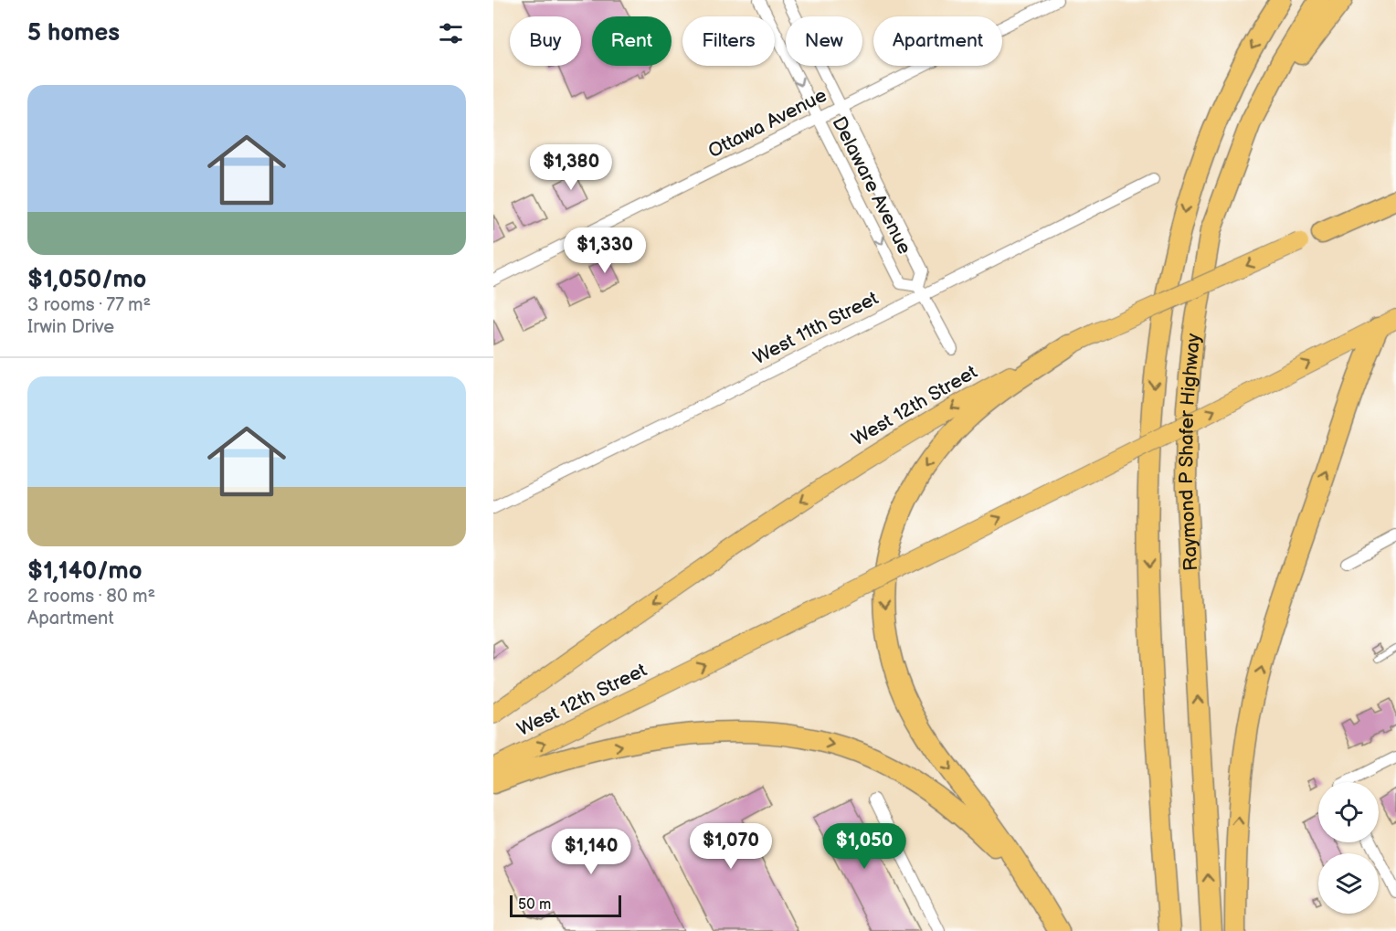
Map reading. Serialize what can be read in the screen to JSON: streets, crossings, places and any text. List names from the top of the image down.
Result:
{
  "streets": {
    "highway": ["Raymond P Shafer Highway"],
    "main road": ["West 12th Street"],
    "street": ["Ottawa Avenue", "Delaware Avenue", "West 11th Street"]
  },
  "crossings": [
    ["Ottawa Avenue", "Delaware Avenue"],
    ["Delaware Avenue", "West 11th Street"]
  ],
  "scale_bar": "50 m",
  "page": {
    "heading": "5 homes",
    "chip": [
      "Buy",
      "Rent",
      "Filters",
      "New",
      "Apartment"
    ],
    "list": [
      {
        "name": "$1,050/mo",
        "note": "3 rooms · 77 m² · Irwin Drive"
      },
      {
        "name": "$1,140/mo",
        "note": "2 rooms · 80 m² · Apartment"
      }
    ],
    "price": [
      "$1,380",
      "$1,330",
      "$1,070",
      "$1,050",
      "$1,140"
    ],
    "scale": "50 m"
  }
}
